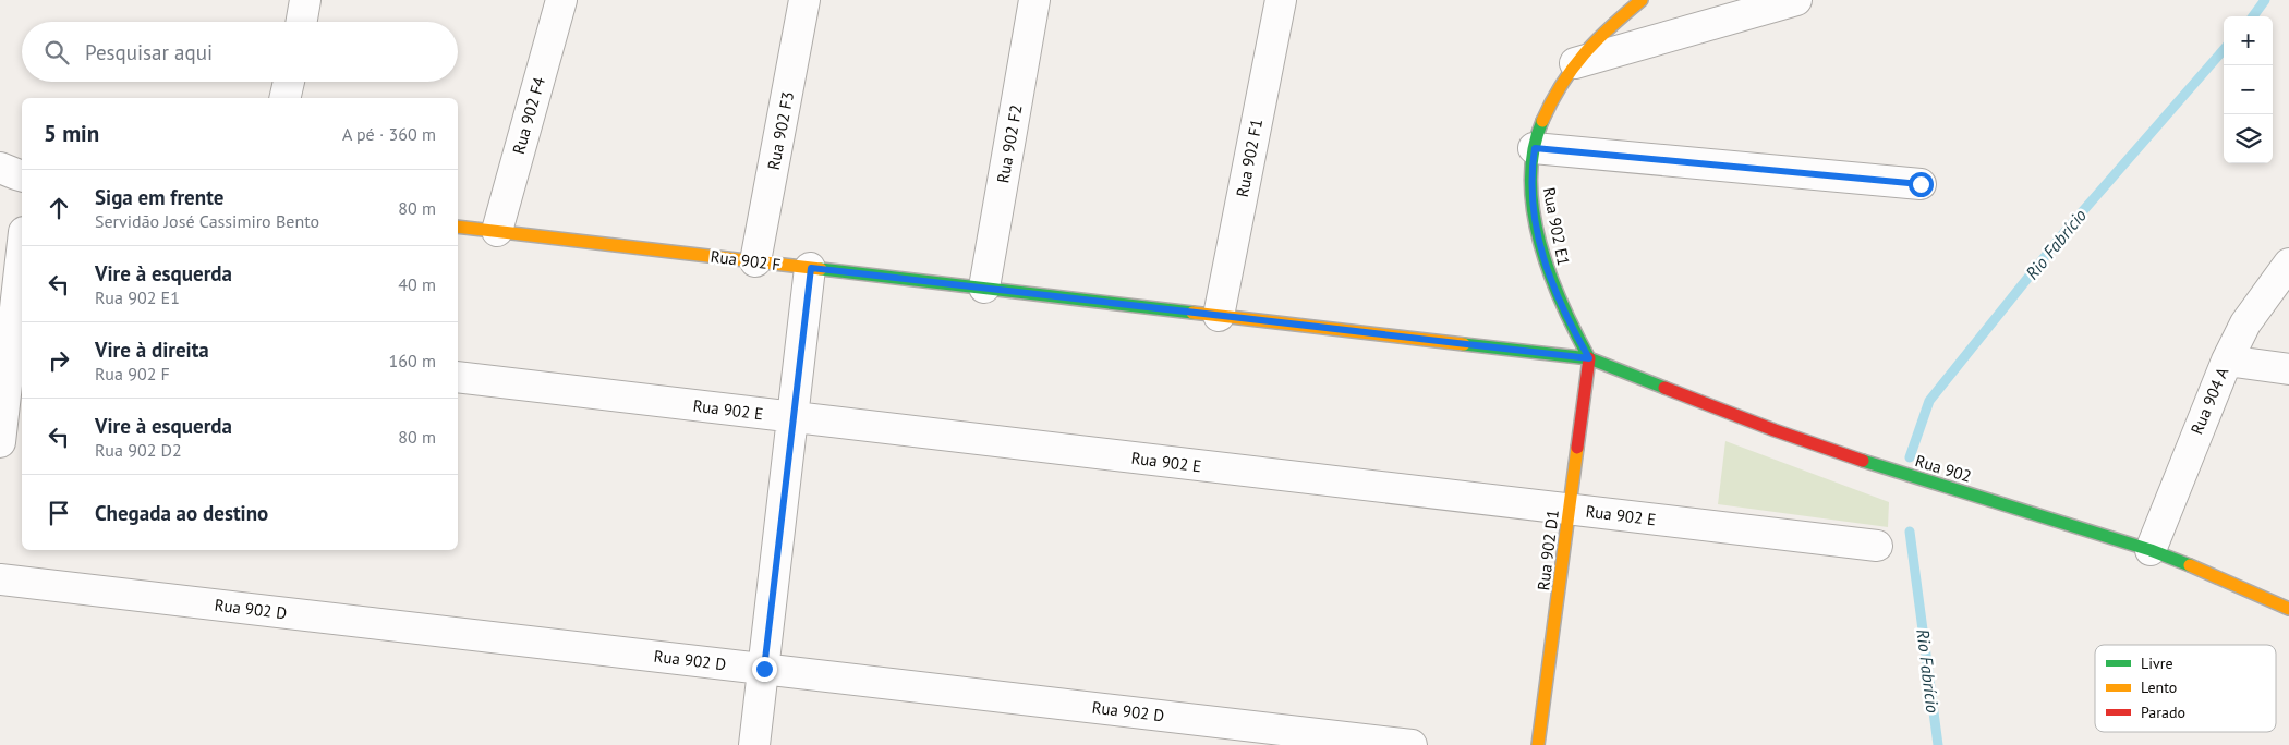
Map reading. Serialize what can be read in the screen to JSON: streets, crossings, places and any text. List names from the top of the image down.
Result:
{
  "streets": {
    "street": [
      "Rua 902 F4",
      "Rua 902 F3",
      "Rua 902 F2",
      "Rua 902 F1",
      "Rua 902 E1",
      "Rua 902 F",
      "Rua 904 A",
      "Rua 902 E",
      "Rua 902",
      "Rua 902 D1",
      "Rua 902 D"
    ]
  },
  "crossings": [
    ["Rua 902 F4", "Rua 902 F"],
    ["Rua 902 F3", "Rua 902 F"],
    ["Rua 902 F2", "Rua 902 F"],
    ["Rua 902 F1", "Rua 902 F"],
    ["Rua 902 E1", "Rua 902 F"],
    ["Rua 902 E1", "Rua 902"],
    ["Rua 902 E1", "Rua 902 D1"],
    ["Rua 902 F", "Rua 902"],
    ["Rua 902 F", "Rua 902 D1"],
    ["Rua 904 A", "Rua 902"],
    ["Rua 902 E", "Rua 902 D1"],
    ["Rua 902", "Rua 902 D1"]
  ],
  "water": ["Rio Fabrício"],
  "legend": ["Livre", "Lento", "Parado"],
  "page": {
    "map_buttons": ["+", "−"],
    "search": "Pesquisar aqui",
    "heading": ["5 min", "A pé · 360 m"],
    "list": [
      ["Siga em frente", "Servidão José Cassimiro Bento", "80 m"],
      ["Vire à esquerda", "Rua 902 E1", "40 m"],
      ["Vire à direita", "Rua 902 F", "160 m"],
      ["Vire à esquerda", "Rua 902 D2", "80 m"],
      "Chegada ao destino"
    ]
  }
}
